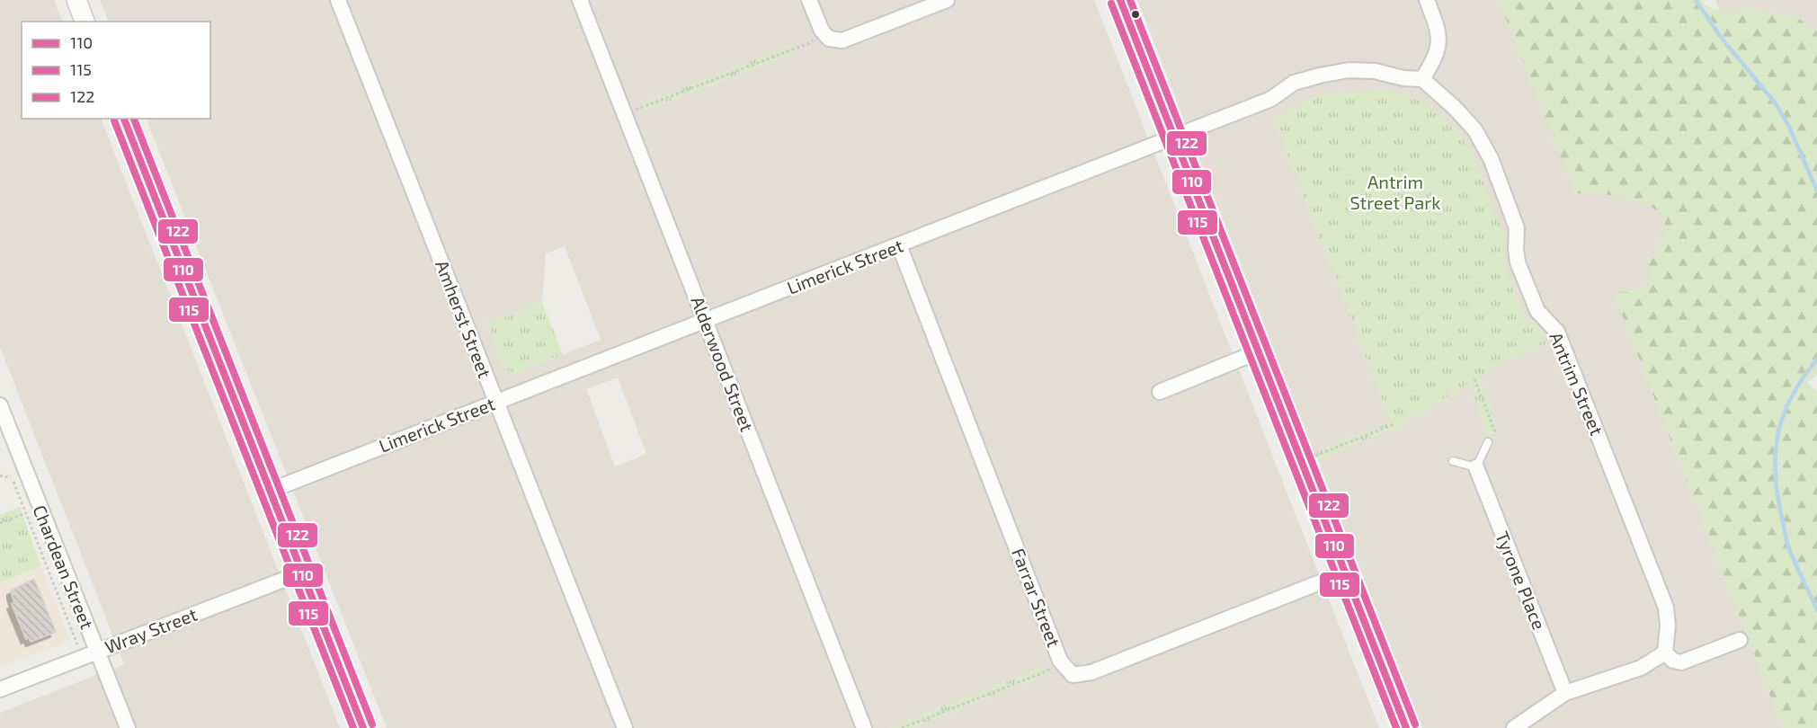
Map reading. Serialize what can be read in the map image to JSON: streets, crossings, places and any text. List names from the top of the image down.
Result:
{
  "streets": {
    "street": [
      "Limerick Street",
      "Amherst Street",
      "Alderwood Street",
      "Antrim Street",
      "Chardean Street",
      "Tyrone Place",
      "Farrar Street",
      "Wray Street"
    ]
  },
  "crossings": [
    ["Limerick Street", "Amherst Street"],
    ["Limerick Street", "Alderwood Street"],
    ["Limerick Street", "Antrim Street"],
    ["Limerick Street", "Farrar Street"],
    ["Chardean Street", "Wray Street"]
  ],
  "parks": ["Antrim Street Park"],
  "lines": ["transit line 110", "transit line 122", "transit line 115"],
  "legend": ["110", "115", "122"]
}
